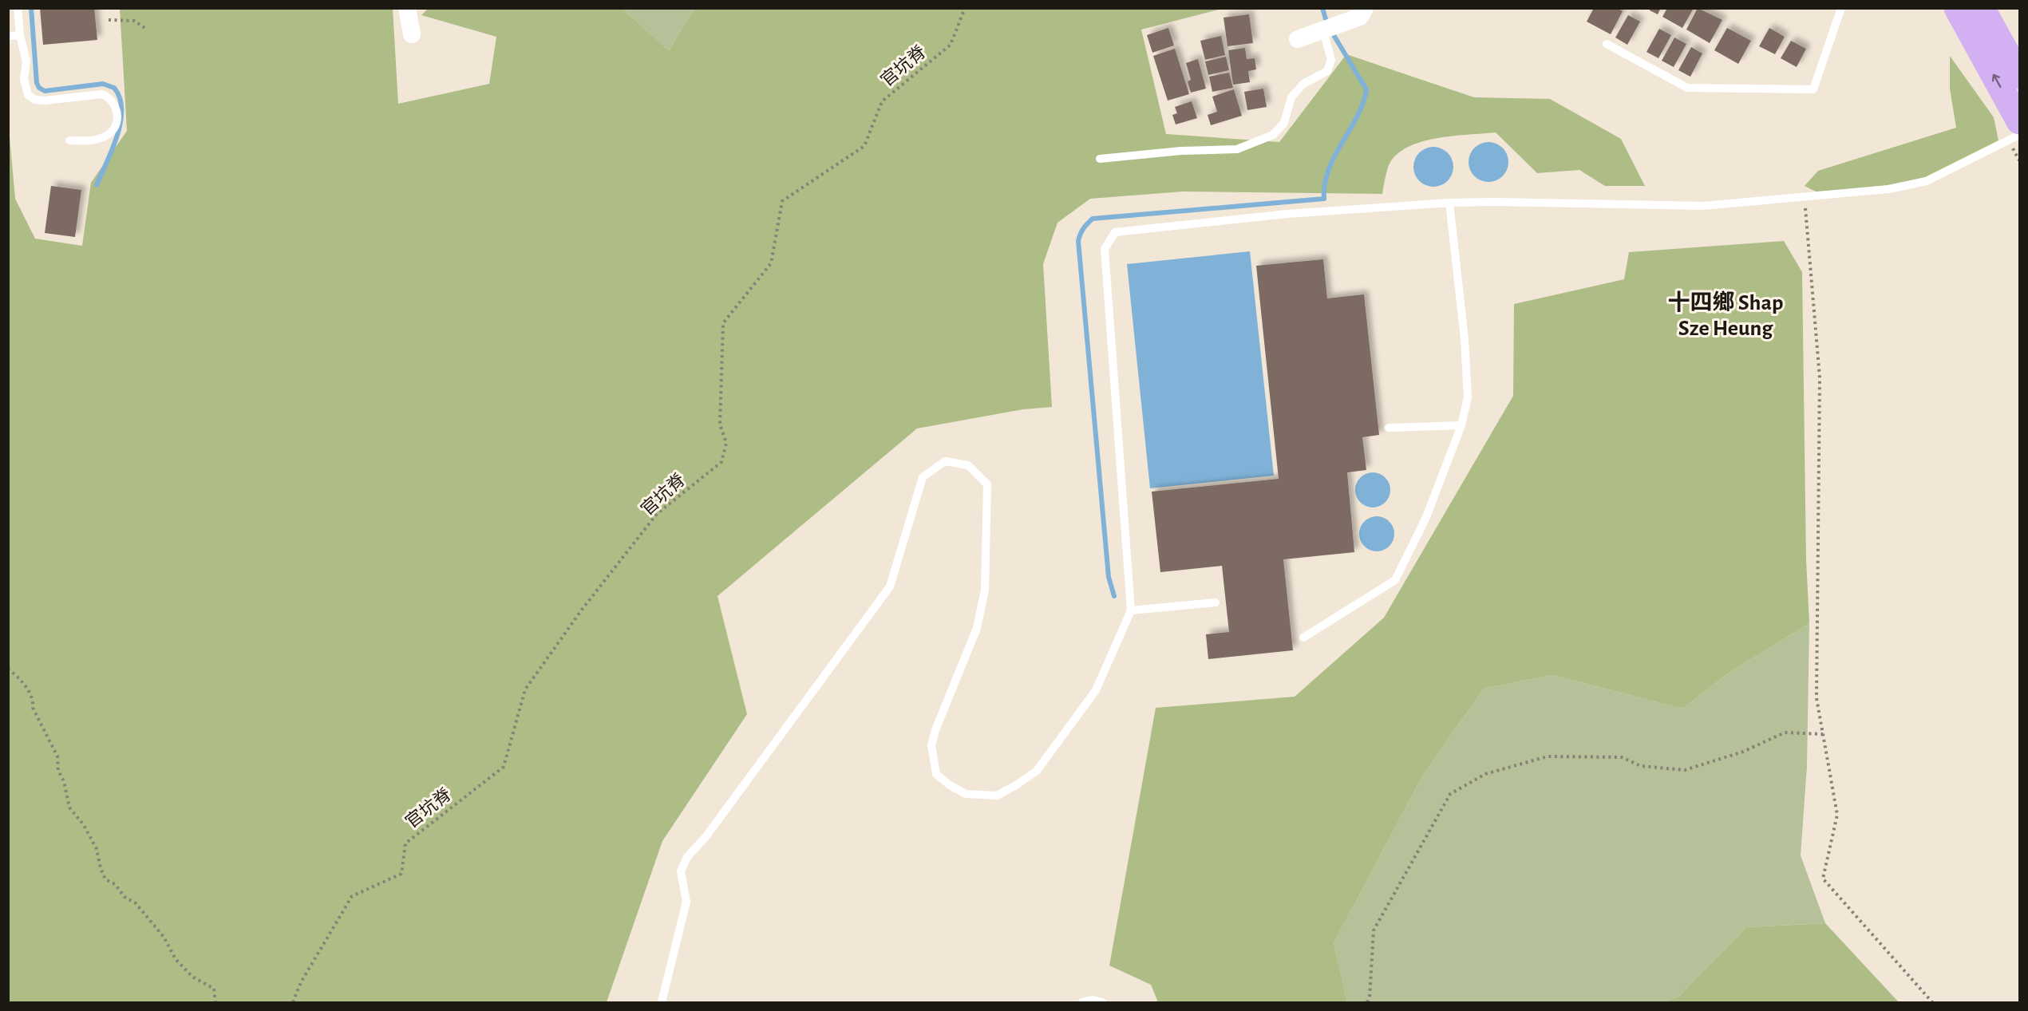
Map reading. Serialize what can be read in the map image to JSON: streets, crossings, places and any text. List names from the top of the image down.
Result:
{
  "streets": {
    "path": ["官坑脊"]
  },
  "districts": ["十四鄉 Shap Sze Heung"]
}
